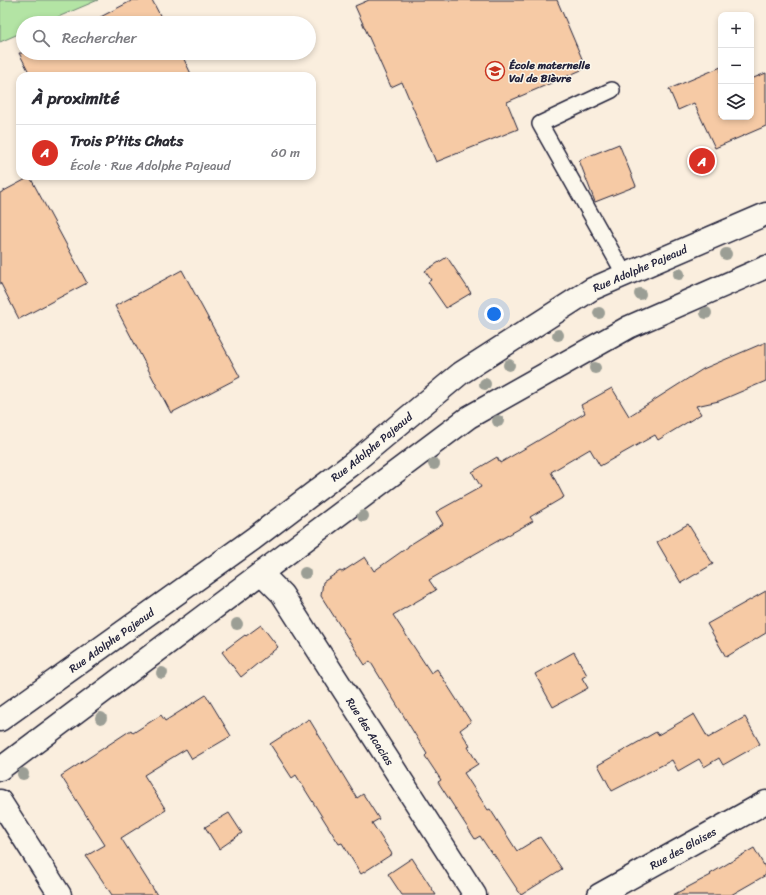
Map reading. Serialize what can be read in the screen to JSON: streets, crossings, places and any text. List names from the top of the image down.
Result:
{
  "streets": {
    "main road": ["Rue Adolphe Pajeaud", "Rue des Acacias", "Rue des Glaises"]
  },
  "places": {
    "school or university": ["École maternelle Val de Bièvre"]
  },
  "page": {
    "map_buttons": ["+", "−"],
    "search": "Rechercher",
    "heading": "À proximité",
    "list": [
      {
        "mark": "A",
        "name": "Trois P’tits Chats",
        "note": "École · Rue Adolphe Pajeaud",
        "value": "60 m"
      }
    ],
    "pins": "A"
  }
}
